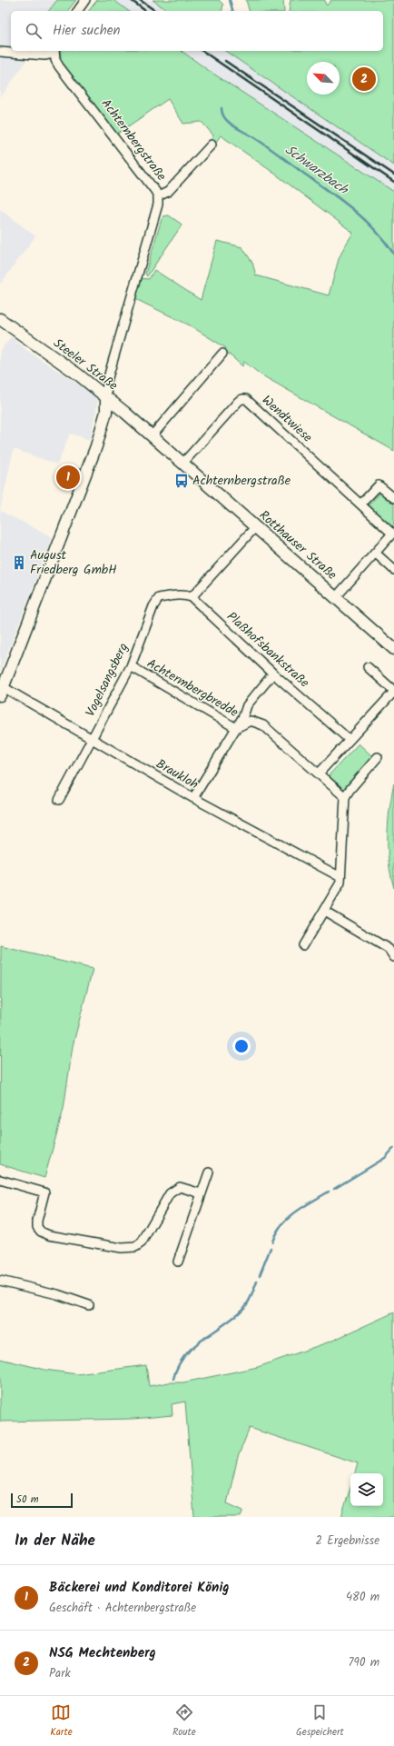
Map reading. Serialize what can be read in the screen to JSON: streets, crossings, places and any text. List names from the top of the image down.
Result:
{
  "streets": {
    "main road": ["Achternbergstraße", "Steeler Straße", "Rotthauser Straße"],
    "street": [
      "Wendtwiese",
      "Plaßhofsbankstraße",
      "Vogelsangsberg",
      "Achtermbergbredde",
      "Braukloh"
    ]
  },
  "crossings": [
    ["Achternbergstraße", "Steeler Straße"],
    ["Achternbergstraße", "Braukloh"],
    ["Steeler Straße", "Wendtwiese"],
    ["Steeler Straße", "Rotthauser Straße"],
    ["Wendtwiese", "Rotthauser Straße"],
    ["Plaßhofsbankstraße", "Vogelsangsberg"],
    ["Vogelsangsberg", "Achtermbergbredde"],
    ["Vogelsangsberg", "Braukloh"]
  ],
  "water": ["Schwarzbach"],
  "places": {
    "bus stop": ["Achternbergstraße"],
    "building": ["August Friedberg GmbH"]
  },
  "scale_bar": "50 m",
  "north": "top left",
  "page": {
    "search": "Hier suchen",
    "pins": ["2", "1"],
    "scale": "50 m",
    "heading": ["In der Nähe", "2 Ergebnisse"],
    "list": [
      {
        "mark": "1",
        "name": "Bäckerei und Konditorei König",
        "note": "Geschäft · Achternbergstraße",
        "value": "480 m"
      },
      {
        "mark": "2",
        "name": "NSG Mechtenberg",
        "note": "Park",
        "value": "790 m"
      }
    ],
    "nav": ["Karte", "Route", "Gespeichert"]
  }
}
